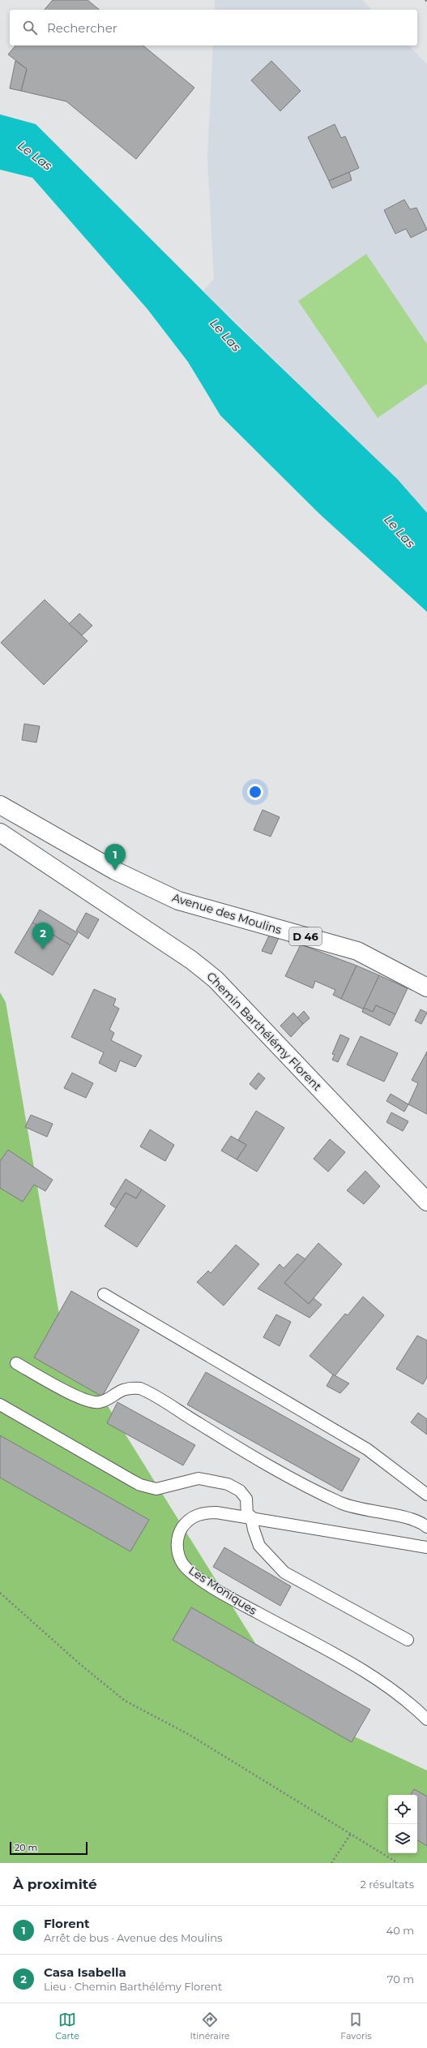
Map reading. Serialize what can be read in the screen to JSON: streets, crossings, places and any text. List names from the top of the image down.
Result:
{
  "streets": {
    "street": ["Avenue des Moulins", "D 46", "Chemin Barthélémy Florent"],
    "lane": ["Les Moniques"]
  },
  "water": ["Le Las"],
  "scale_bar": "20 m",
  "page": {
    "search": "Rechercher",
    "pins": ["1", "2"],
    "scale": "20 m",
    "heading": ["À proximité", "2 résultats"],
    "list": [
      {
        "mark": "1",
        "name": "Florent",
        "note": "Arrêt de bus · Avenue des Moulins",
        "value": "40 m"
      },
      {
        "mark": "2",
        "name": "Casa Isabella",
        "note": "Lieu · Chemin Barthélémy Florent",
        "value": "70 m"
      }
    ],
    "nav": ["Carte", "Itinéraire", "Favoris"]
  }
}
